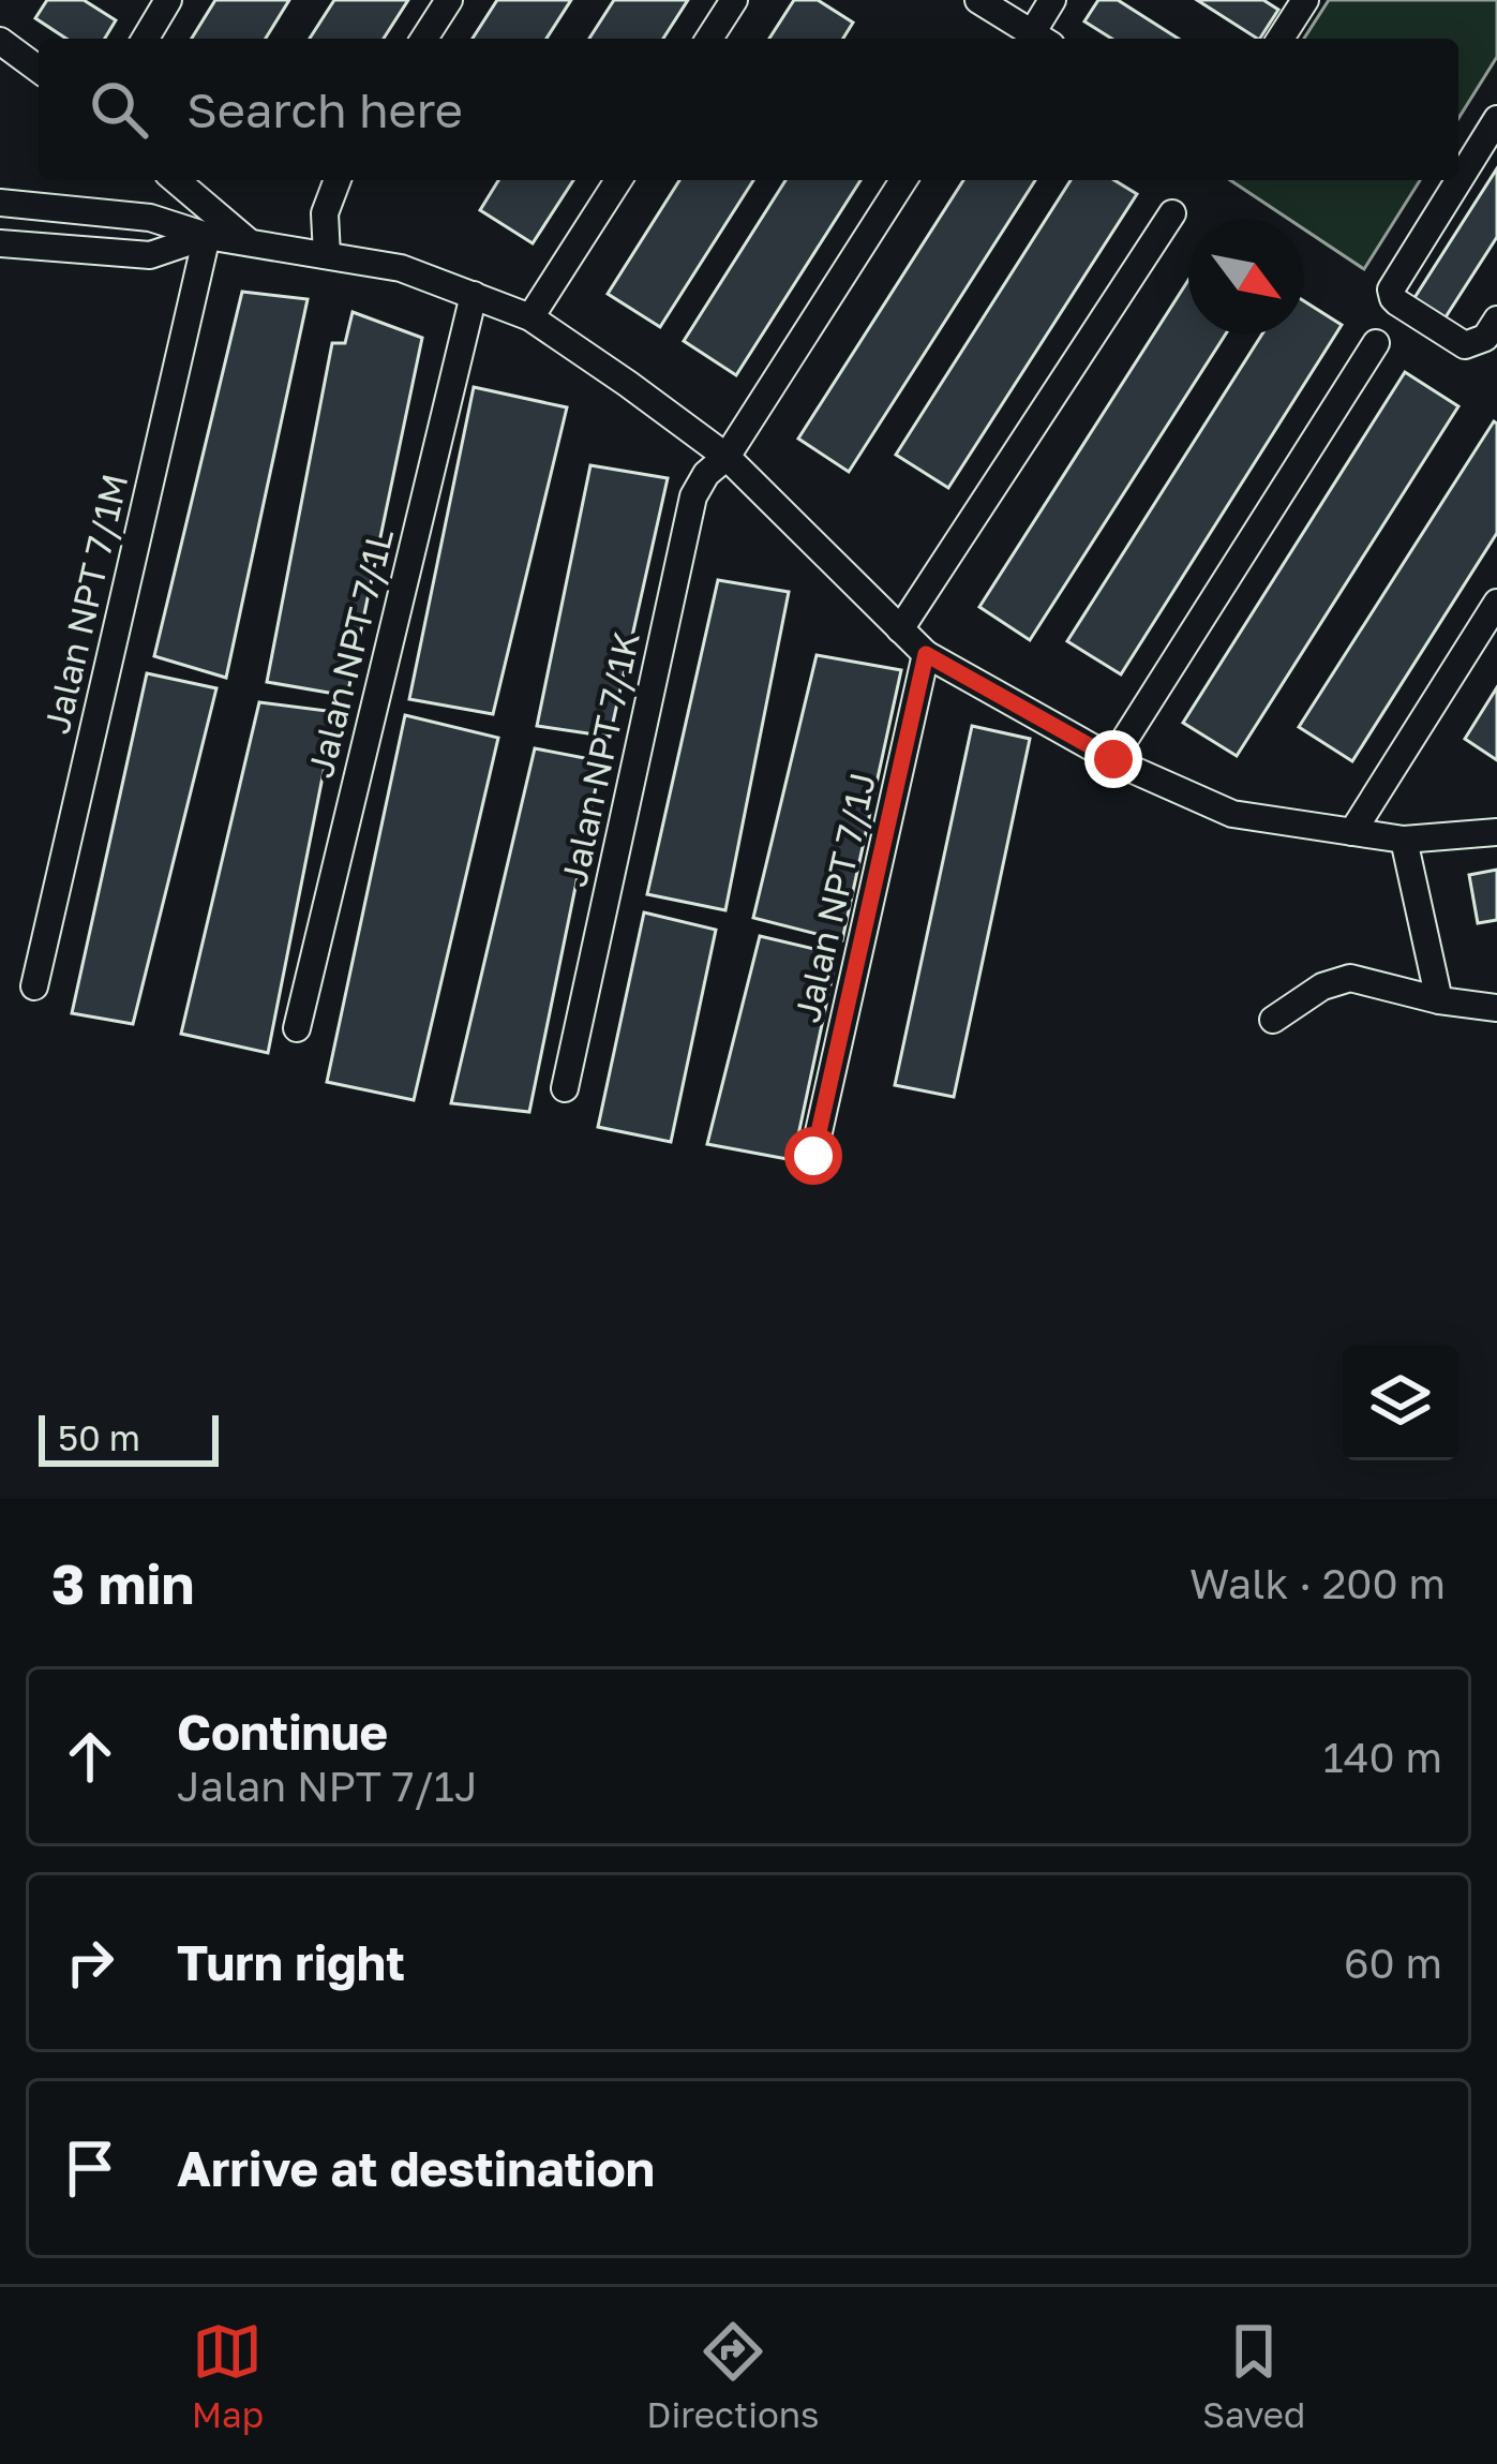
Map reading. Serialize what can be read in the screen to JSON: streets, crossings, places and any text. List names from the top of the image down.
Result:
{
  "streets": {
    "street": [
      "Jalan NPT 7/1M",
      "Jalan NPT 7/1L",
      "Jalan NPT 7/1K",
      "Jalan NPT 7/1J"
    ]
  },
  "scale_bar": "50 m",
  "north": "bottom right",
  "page": {
    "search": "Search here",
    "scale": "50 m",
    "heading": ["3 min", "Walk · 200 m"],
    "list": [
      ["Continue", "Jalan NPT 7/1J", "140 m"],
      ["Turn right", "60 m"],
      "Arrive at destination"
    ],
    "nav": ["Map", "Directions", "Saved"]
  }
}
